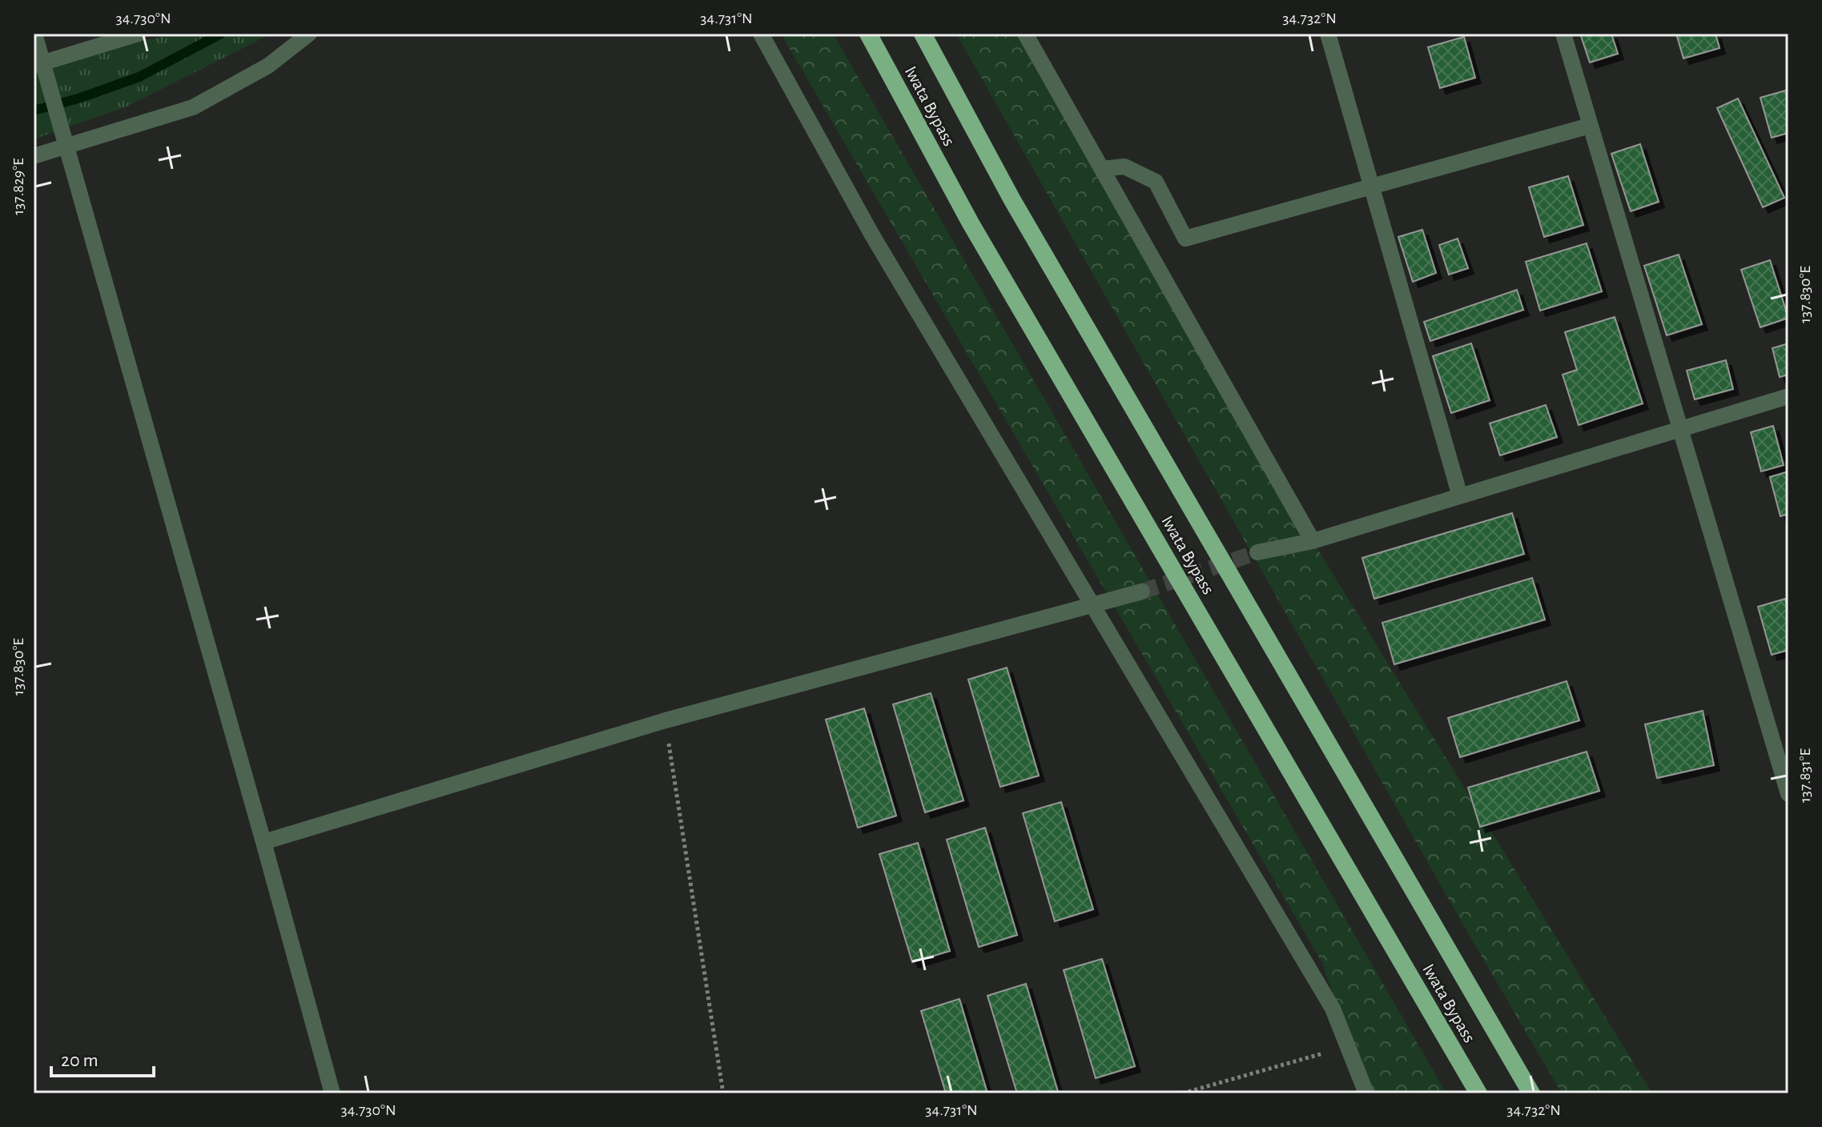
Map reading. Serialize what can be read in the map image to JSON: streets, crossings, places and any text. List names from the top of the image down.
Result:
{
  "streets": {
    "highway": ["Iwata Bypass"]
  },
  "scale_bar": "20 m",
  "coordinates": [
    "34.730°N",
    "34.731°N",
    "34.732°N",
    "137.829°E",
    "137.830°E",
    "137.831°E"
  ]
}
